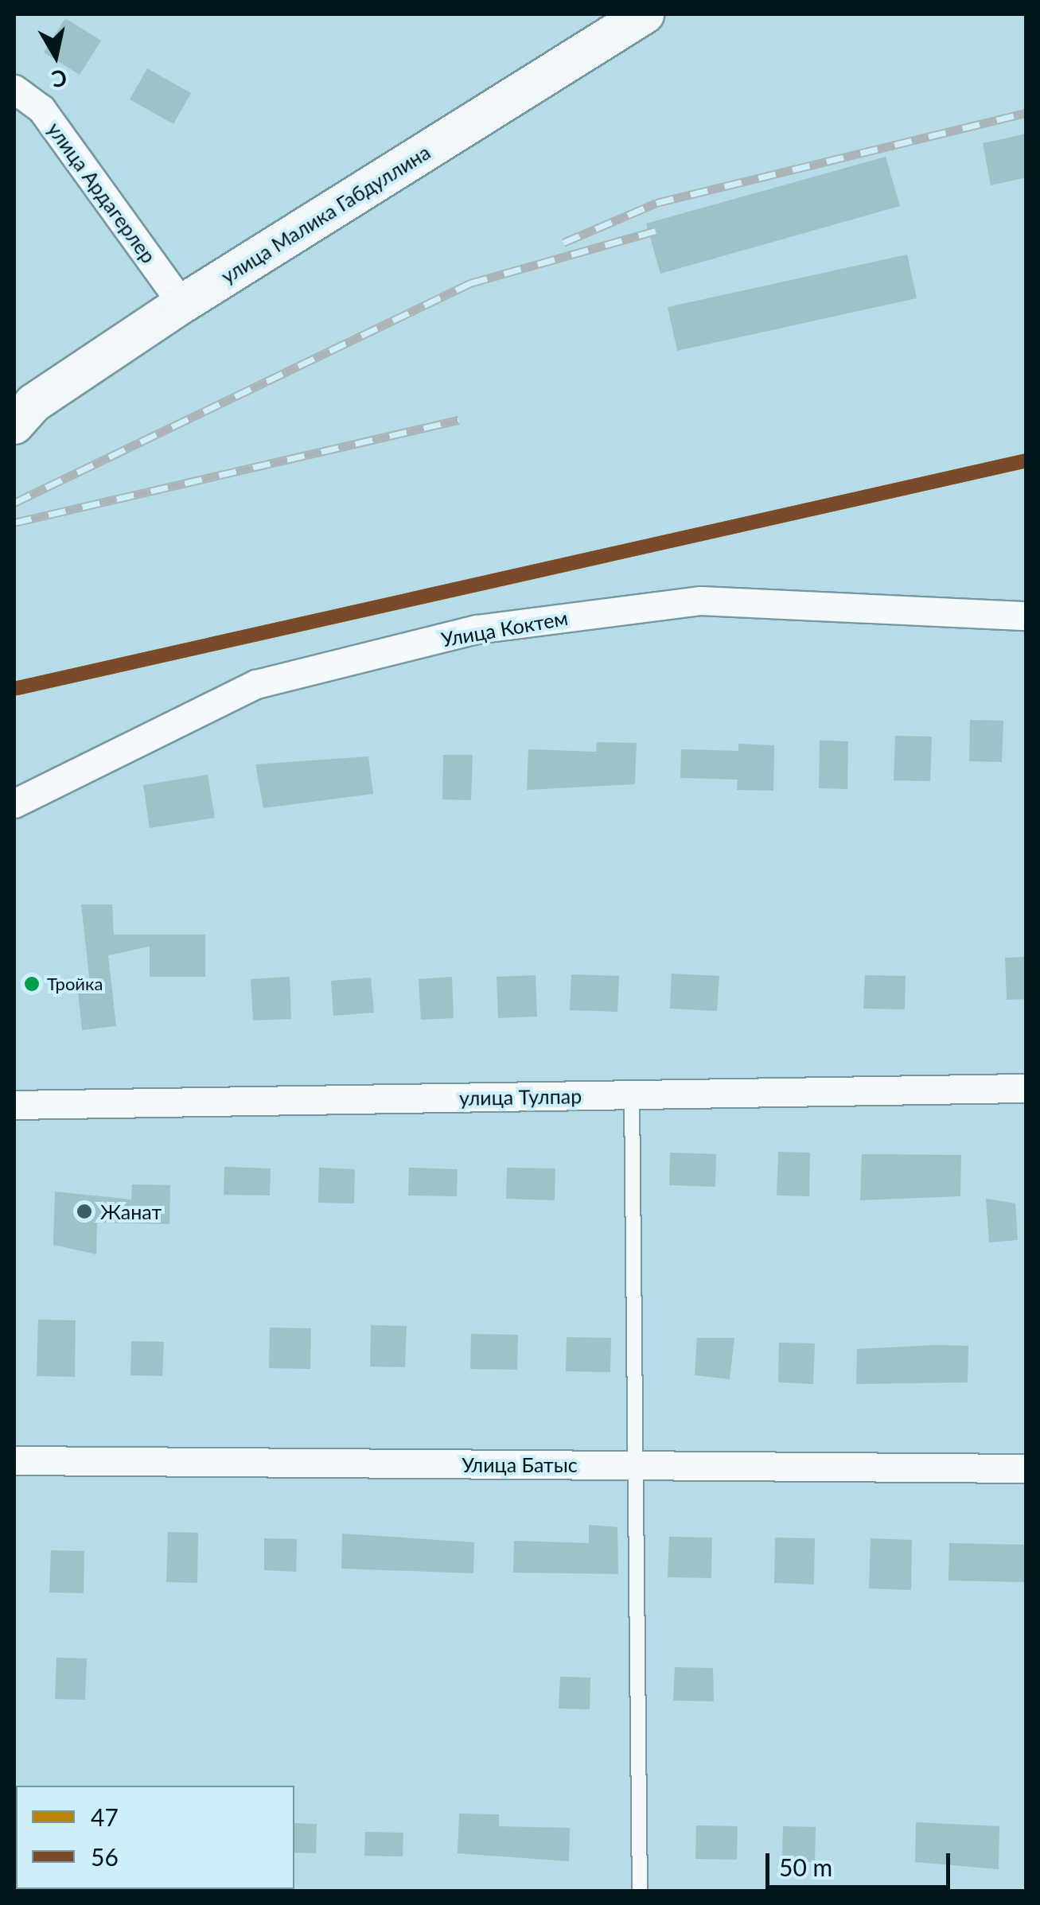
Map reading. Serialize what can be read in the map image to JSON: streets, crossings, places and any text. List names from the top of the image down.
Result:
{
  "streets": {
    "main road": ["улица Малика Габдуллина"],
    "street": [
      "улица Ардагерлер",
      "Улица Коктем",
      "улица Тулпар",
      "Улица Батыс"
    ]
  },
  "crossings": [
    ["улица Ардагерлер", "улица Малика Габдуллина"]
  ],
  "places": ["Тройка", "Жанат"],
  "lines": ["transit line 47", "transit line 56"],
  "legend": ["47", "56"],
  "scale_bar": "50 m",
  "north": "bottom"
}
